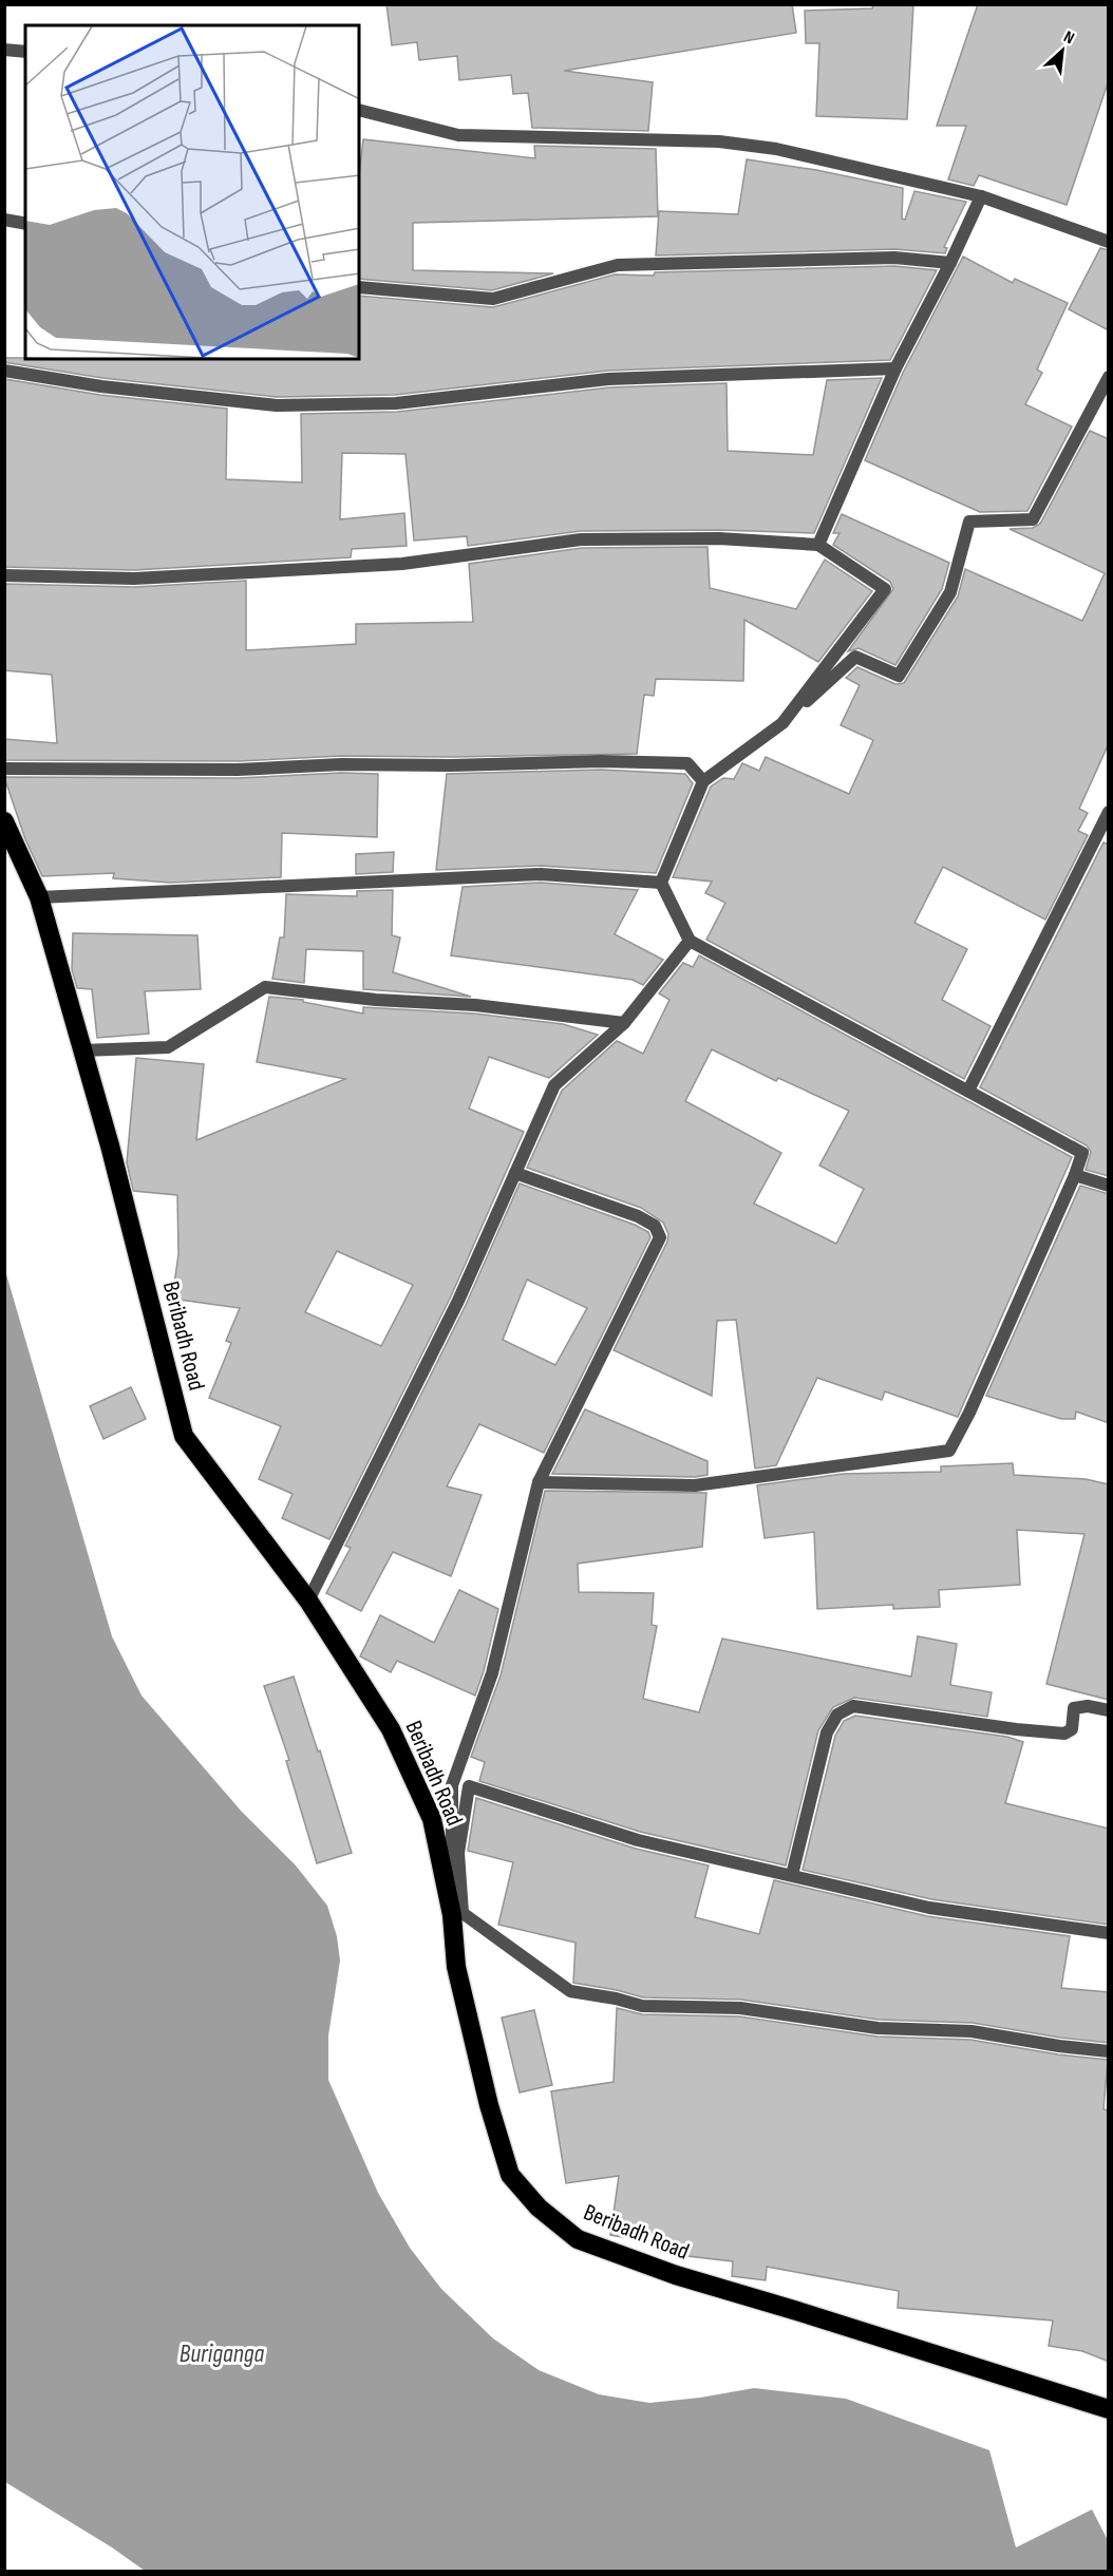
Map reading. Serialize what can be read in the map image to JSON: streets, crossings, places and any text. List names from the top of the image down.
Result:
{
  "streets": {
    "highway": ["Beribadh Road"]
  },
  "water": ["Buriganga"],
  "north": "top right"
}
